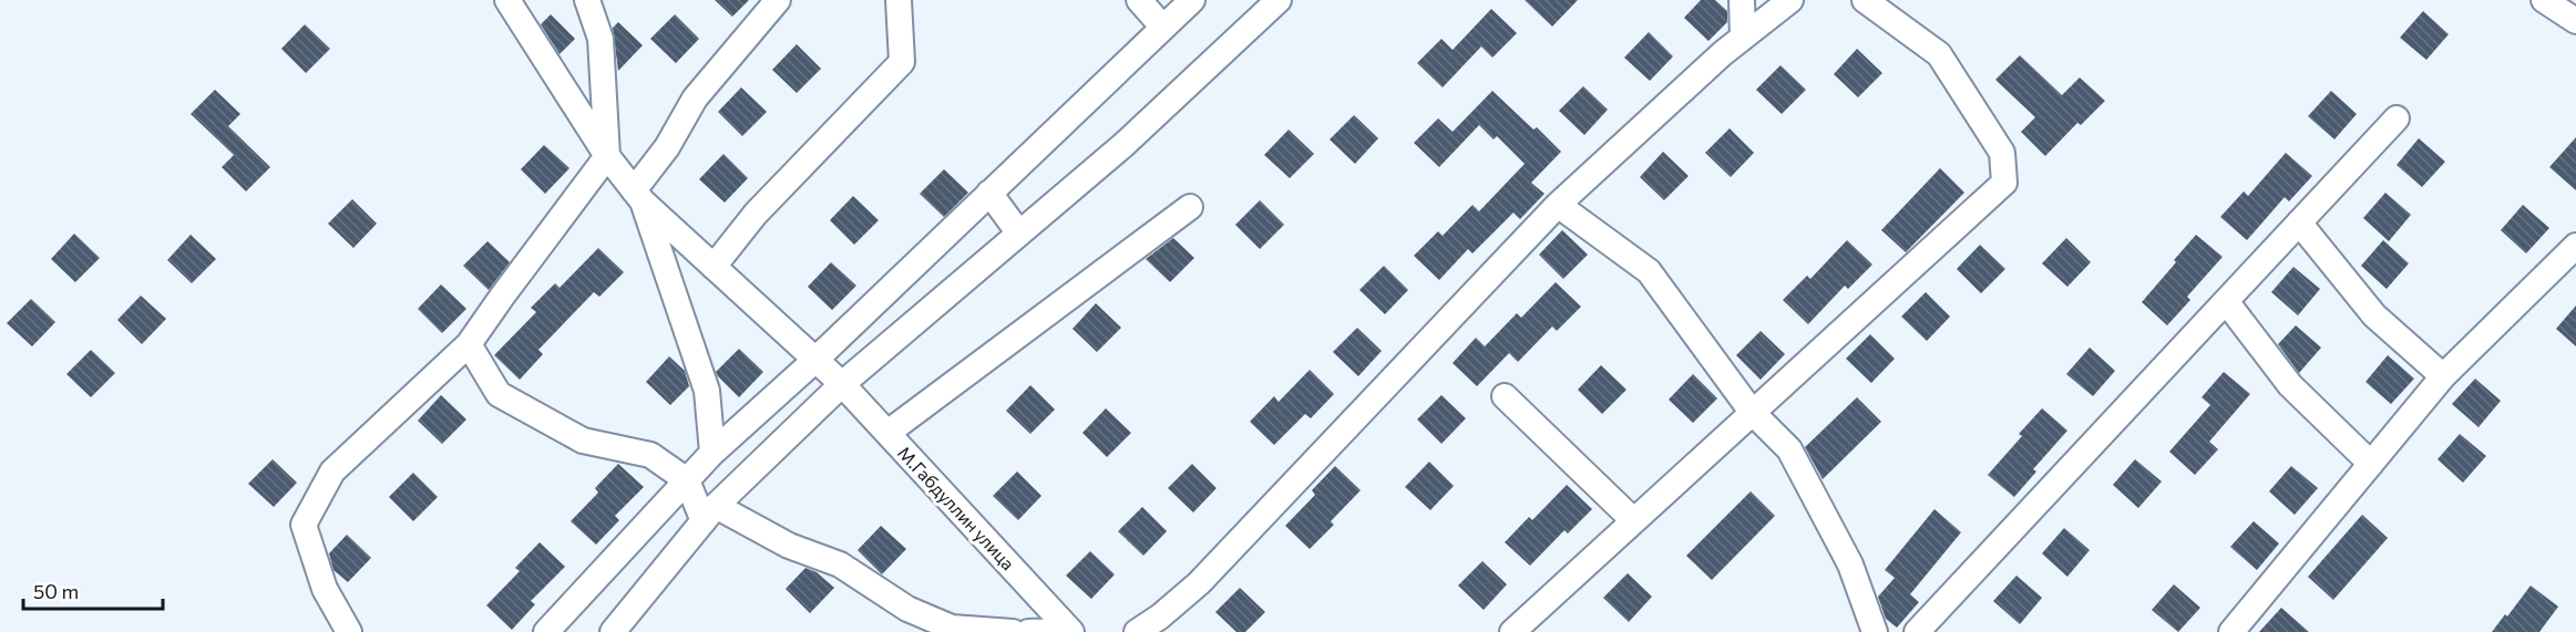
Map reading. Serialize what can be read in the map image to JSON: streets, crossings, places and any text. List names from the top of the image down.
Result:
{
  "streets": {
    "street": ["М.Габдуллин улица"]
  },
  "scale_bar": "50 m"
}
